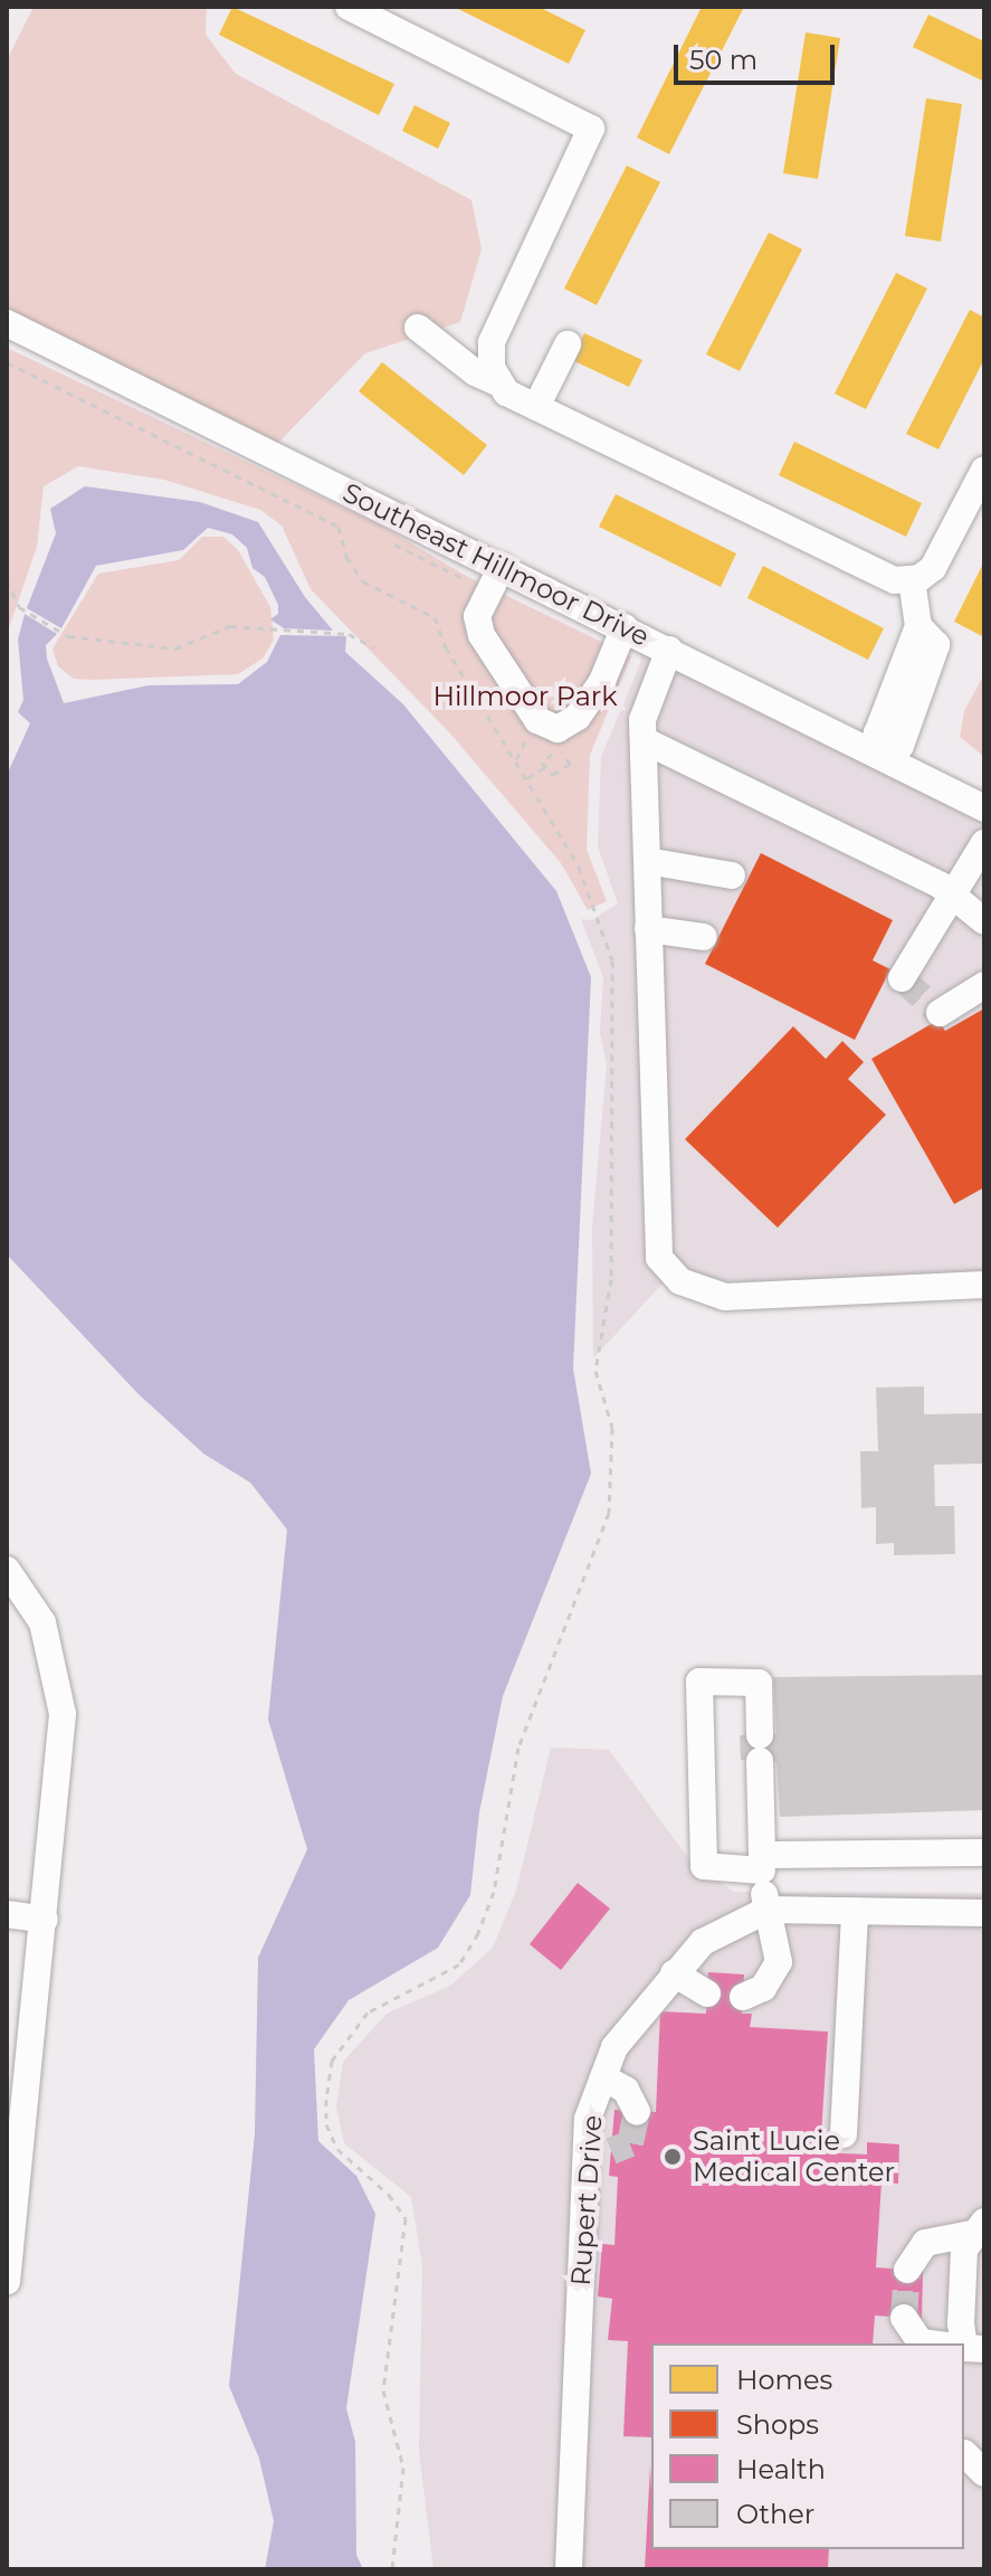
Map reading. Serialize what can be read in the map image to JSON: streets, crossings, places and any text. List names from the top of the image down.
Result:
{
  "streets": {
    "street": ["Southeast Hillmoor Drive", "Rupert Drive"]
  },
  "parks": ["Hillmoor Park"],
  "places": ["Saint Lucie Medical Center"],
  "legend": [
    "Homes",
    "Shops",
    "Health",
    "Other"
  ],
  "scale_bar": "50 m"
}
